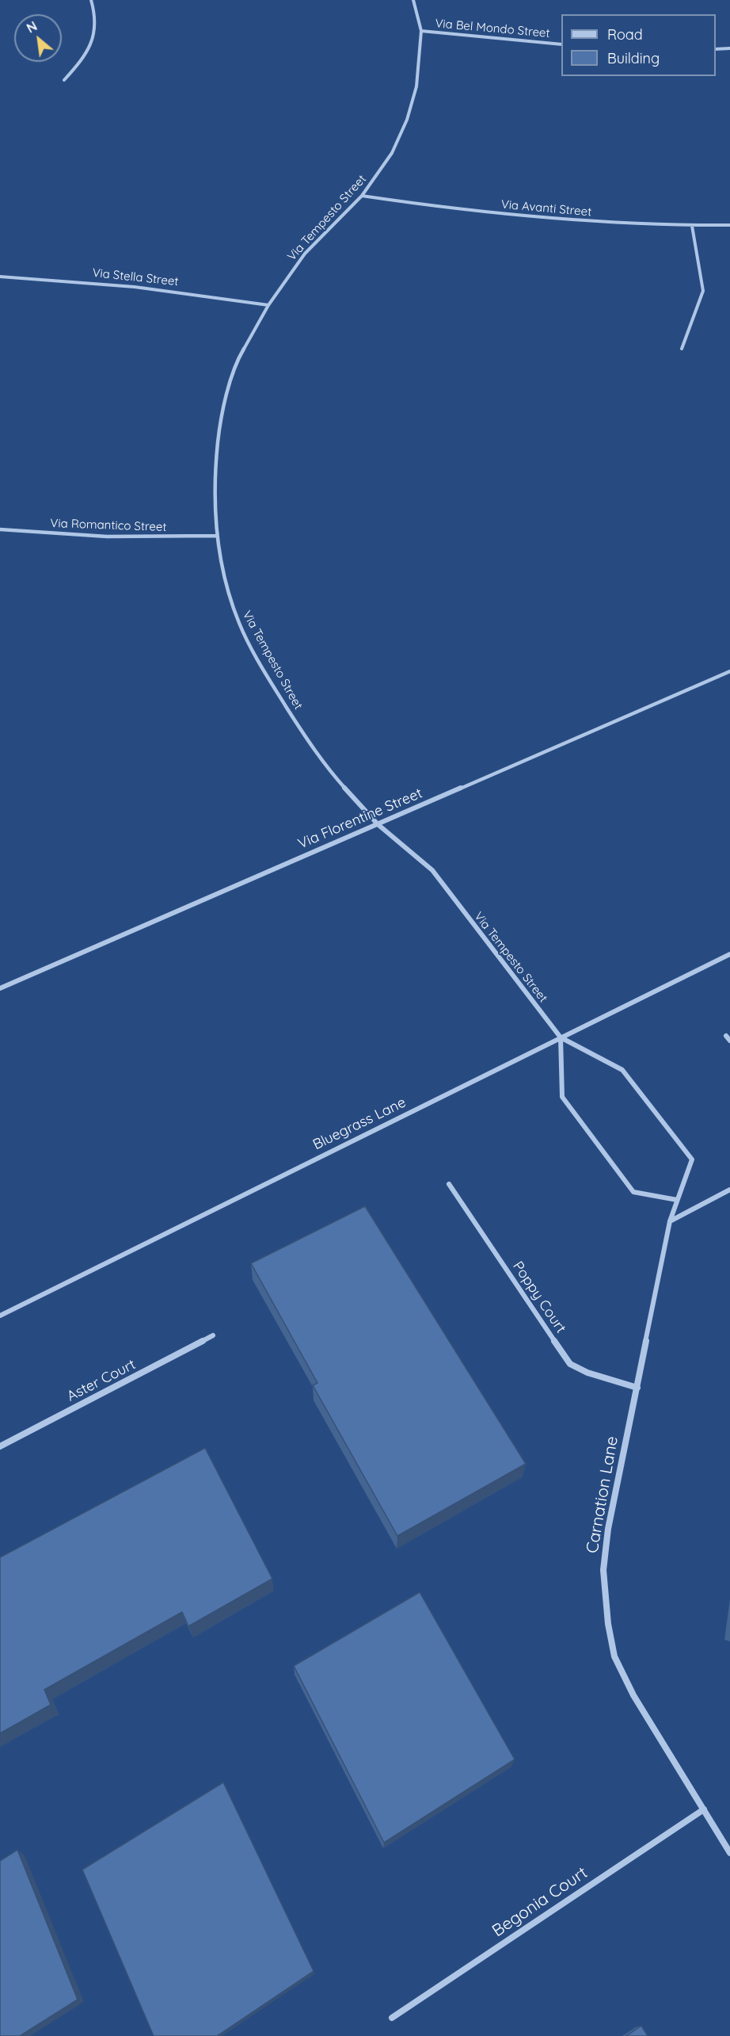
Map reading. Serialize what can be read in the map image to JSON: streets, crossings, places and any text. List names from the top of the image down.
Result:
{
  "streets": {
    "street": [
      "Via Bel Mondo Street",
      "Via Avanti Street",
      "Via Tempesto Street",
      "Via Stella Street",
      "Via Romantico Street",
      "Via Florentine Street",
      "Bluegrass Lane",
      "Poppy Court",
      "Aster Court",
      "Carnation Lane",
      "Begonia Court"
    ]
  },
  "crossings": [
    ["Via Bel Mondo Street", "Via Tempesto Street"],
    ["Via Avanti Street", "Via Tempesto Street"],
    ["Via Tempesto Street", "Via Stella Street"],
    ["Via Tempesto Street", "Via Romantico Street"],
    ["Via Tempesto Street", "Via Florentine Street"],
    ["Via Tempesto Street", "Bluegrass Lane"],
    ["Via Tempesto Street", "Carnation Lane"],
    ["Bluegrass Lane", "Carnation Lane"],
    ["Poppy Court", "Carnation Lane"],
    ["Carnation Lane", "Begonia Court"]
  ],
  "legend": ["Road", "Building"],
  "north": "top left"
}
